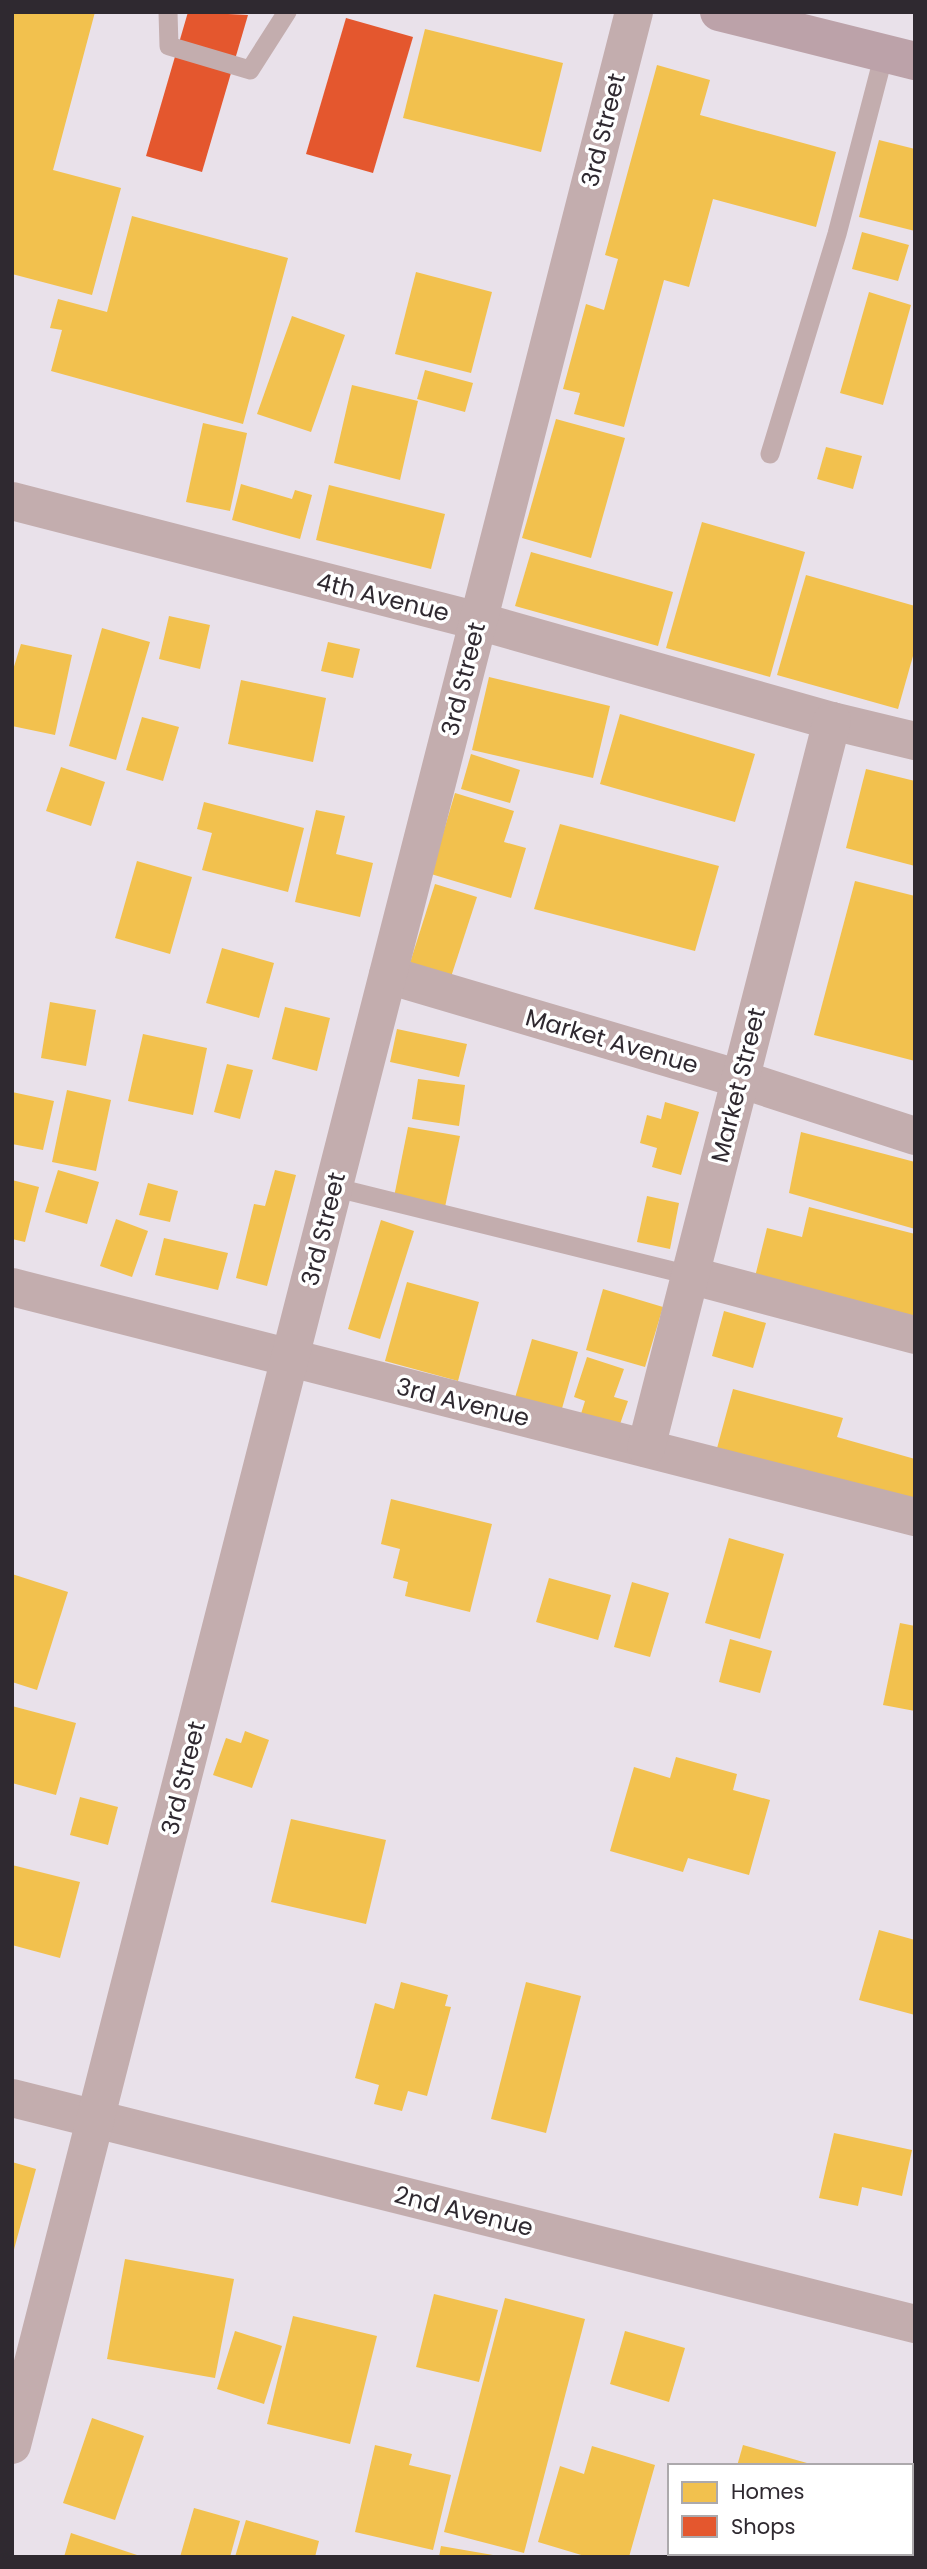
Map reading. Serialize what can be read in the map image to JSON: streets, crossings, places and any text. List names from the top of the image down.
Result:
{
  "streets": {
    "street": [
      "3rd Street",
      "4th Avenue",
      "Market Avenue",
      "Market Street",
      "3rd Avenue",
      "2nd Avenue"
    ]
  },
  "crossings": [
    ["3rd Street", "4th Avenue"],
    ["3rd Street", "Market Avenue"],
    ["3rd Street", "3rd Avenue"],
    ["3rd Street", "2nd Avenue"],
    ["4th Avenue", "Market Street"],
    ["Market Avenue", "Market Street"],
    ["Market Street", "3rd Avenue"]
  ],
  "legend": ["Homes", "Shops"]
}
